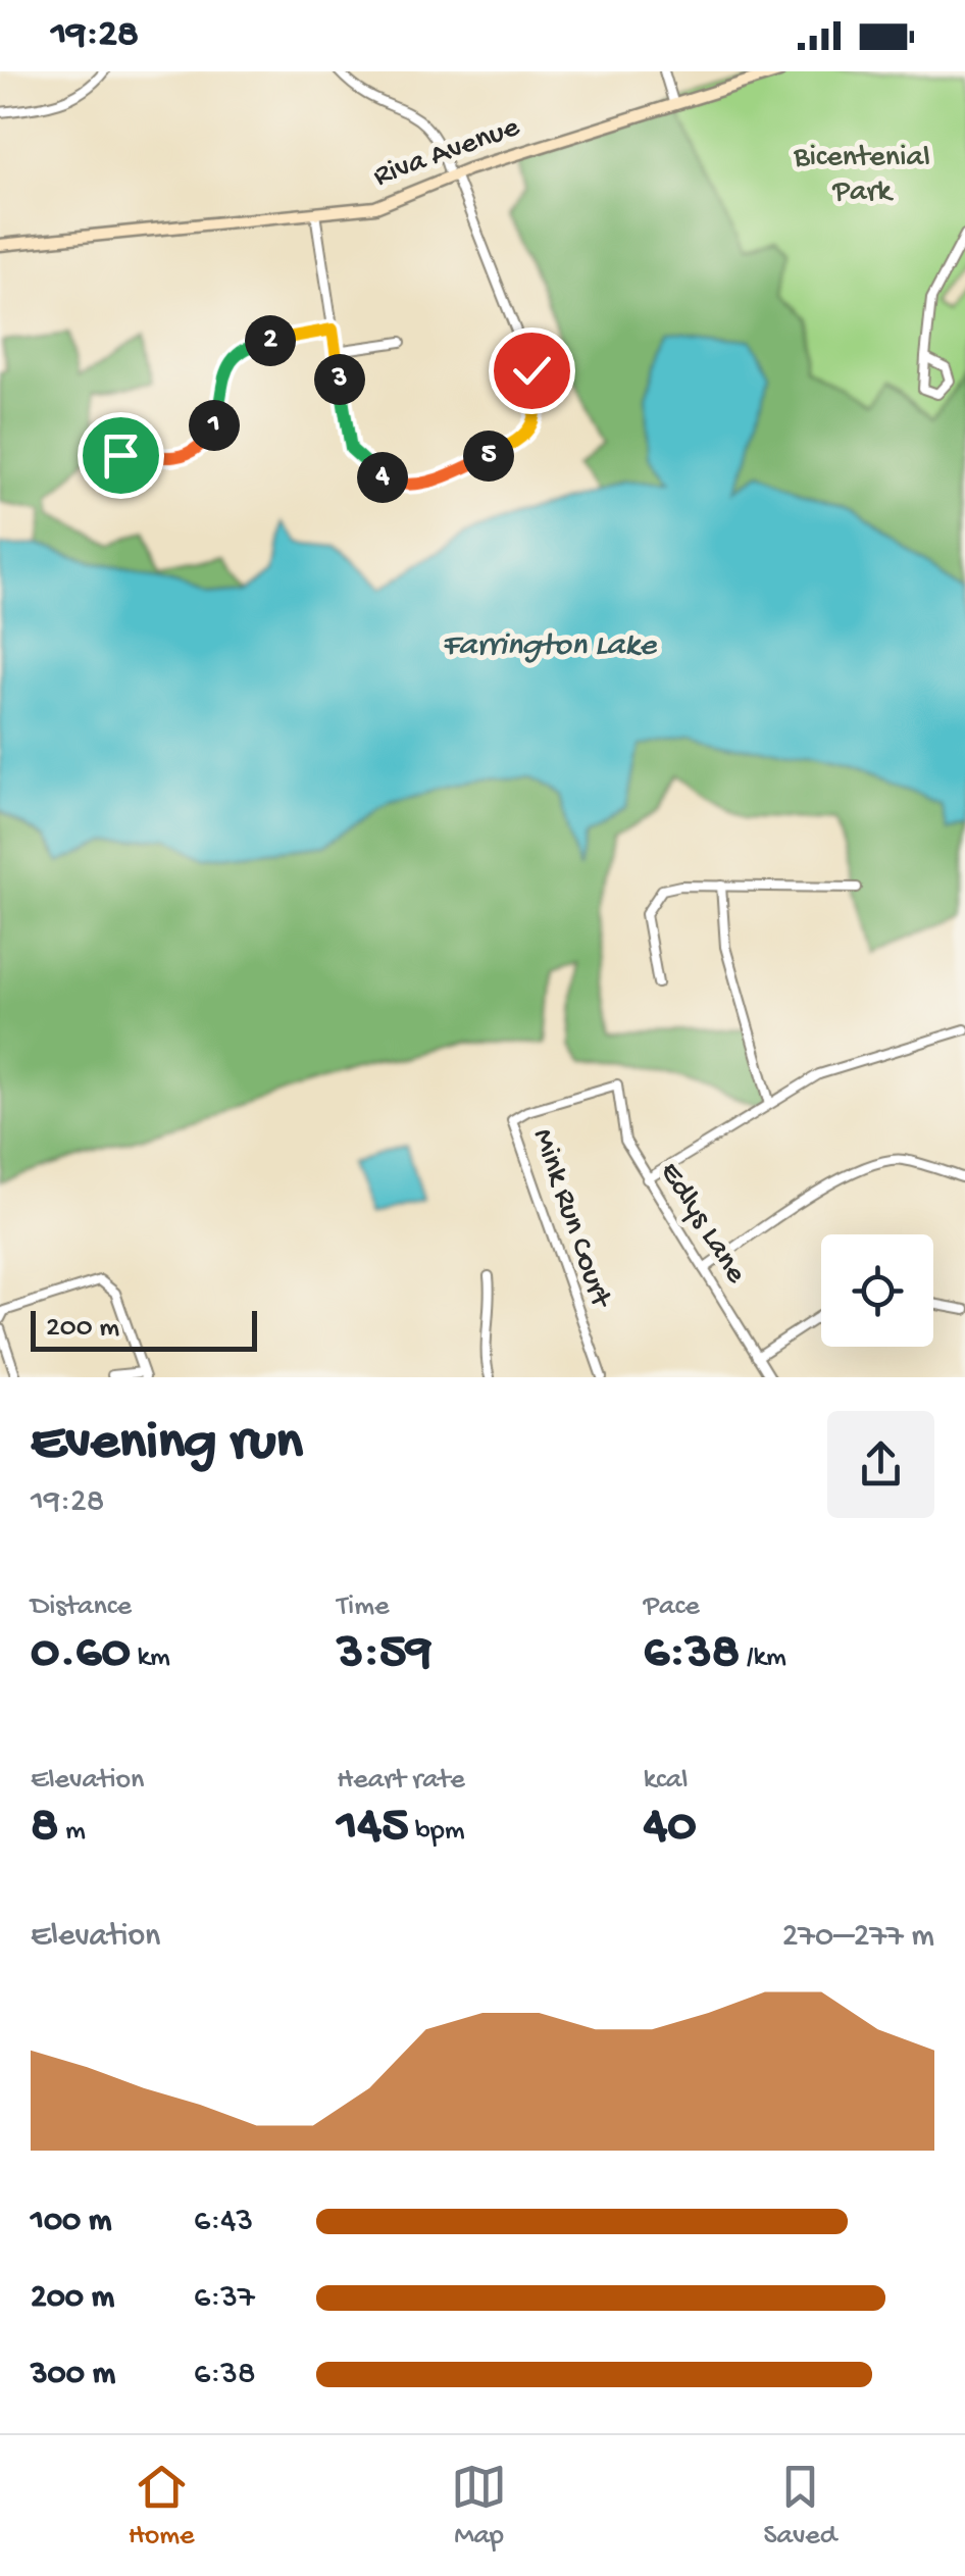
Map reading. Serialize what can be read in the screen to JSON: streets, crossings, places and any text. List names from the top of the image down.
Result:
{
  "streets": {
    "street": ["Riva Avenue", "Mink Run Court", "Edlys Lane"]
  },
  "crossings": [
    ["Mink Run Court", "Edlys Lane"]
  ],
  "water": ["Farrington Lake"],
  "parks": ["Bicentenial Park"],
  "scale_bar": "200 m",
  "page": {
    "status": "19:28",
    "pins": [
      "2",
      "3",
      "1",
      "5",
      "4"
    ],
    "scale": "200 m",
    "heading": ["Evening run", "19:28"],
    "stats": [
      ["Distance", "0.60 km"],
      ["Time", "3:59"],
      ["Pace", "6:38 /km"],
      ["Elevation", "8 m"],
      ["Heart rate", "145 bpm"],
      ["kcal", "40"]
    ],
    "chart": ["Elevation", "270–277 m"],
    "list": [
      {
        "name": "100 m",
        "note": "6:43"
      },
      {
        "name": "200 m",
        "note": "6:37"
      },
      {
        "name": "300 m",
        "note": "6:38"
      }
    ],
    "tabs": ["Home", "Map", "Saved"]
  }
}
